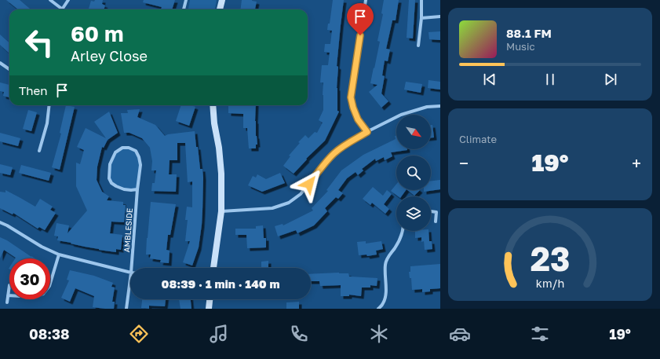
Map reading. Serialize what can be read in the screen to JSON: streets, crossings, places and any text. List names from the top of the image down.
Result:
{
  "streets": {
    "street": ["AMBLESIDE"]
  },
  "north": "bottom right",
  "page": {
    "turn": ["60 m", "Arley Close"],
    "song": ["88.1 FM", "Music"],
    "then": "Then",
    "tile": "Climate",
    "heat": ["−", "19°", "+"],
    "limit": "30",
    "trip": "08:39 · 1 min · 140 m",
    "tabs": ["08:38", "19°"],
    "gauge": ["23", "km/h"]
  }
}
